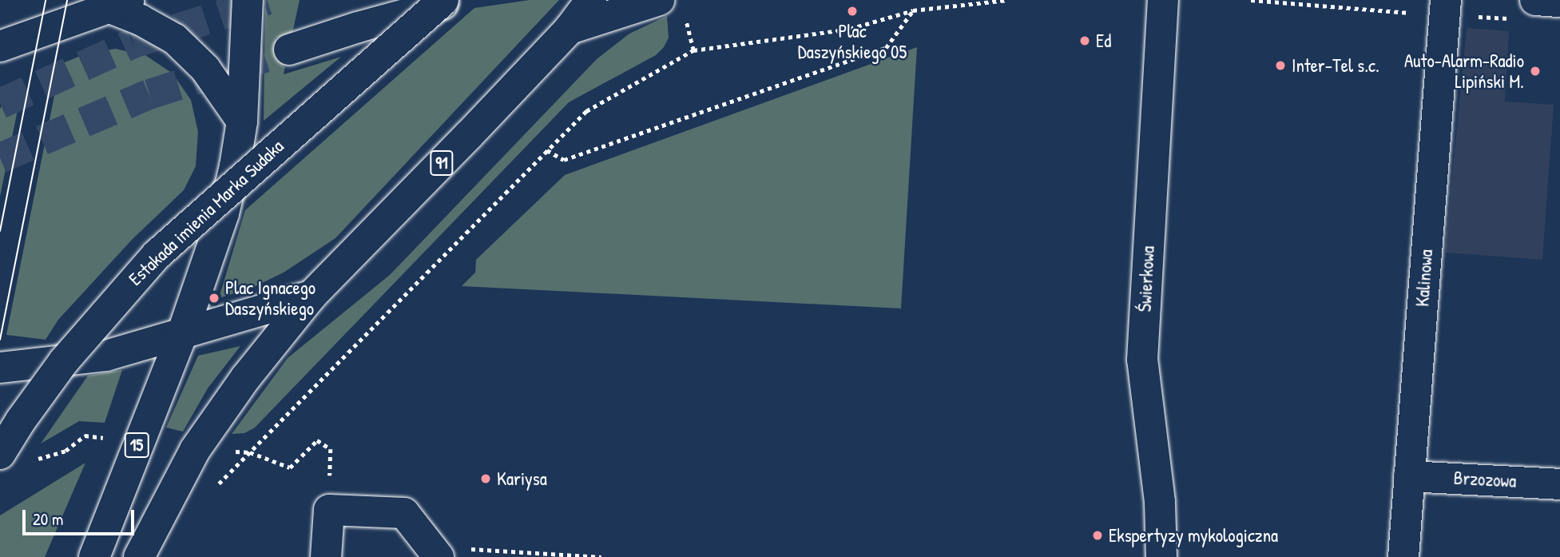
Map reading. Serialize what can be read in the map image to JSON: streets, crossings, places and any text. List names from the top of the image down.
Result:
{
  "streets": {
    "main road": [
      "91",
      "Estakada imienia Marka Sudaka",
      "Kalinowa",
      "Świerkowa",
      "15",
      "Brzozowa"
    ]
  },
  "crossings": [
    ["91", "15"],
    ["Kalinowa", "Brzozowa"]
  ],
  "places": [
    "Plac Daszyńskiego 05",
    "Ed",
    "Inter-Tel s.c.",
    "Auto-Alarm-Radio Lipiński M.",
    "Plac Ignacego Daszyńskiego",
    "Kariysa",
    "Ekspertyzy mykologiczna"
  ],
  "scale_bar": "20 m"
}
